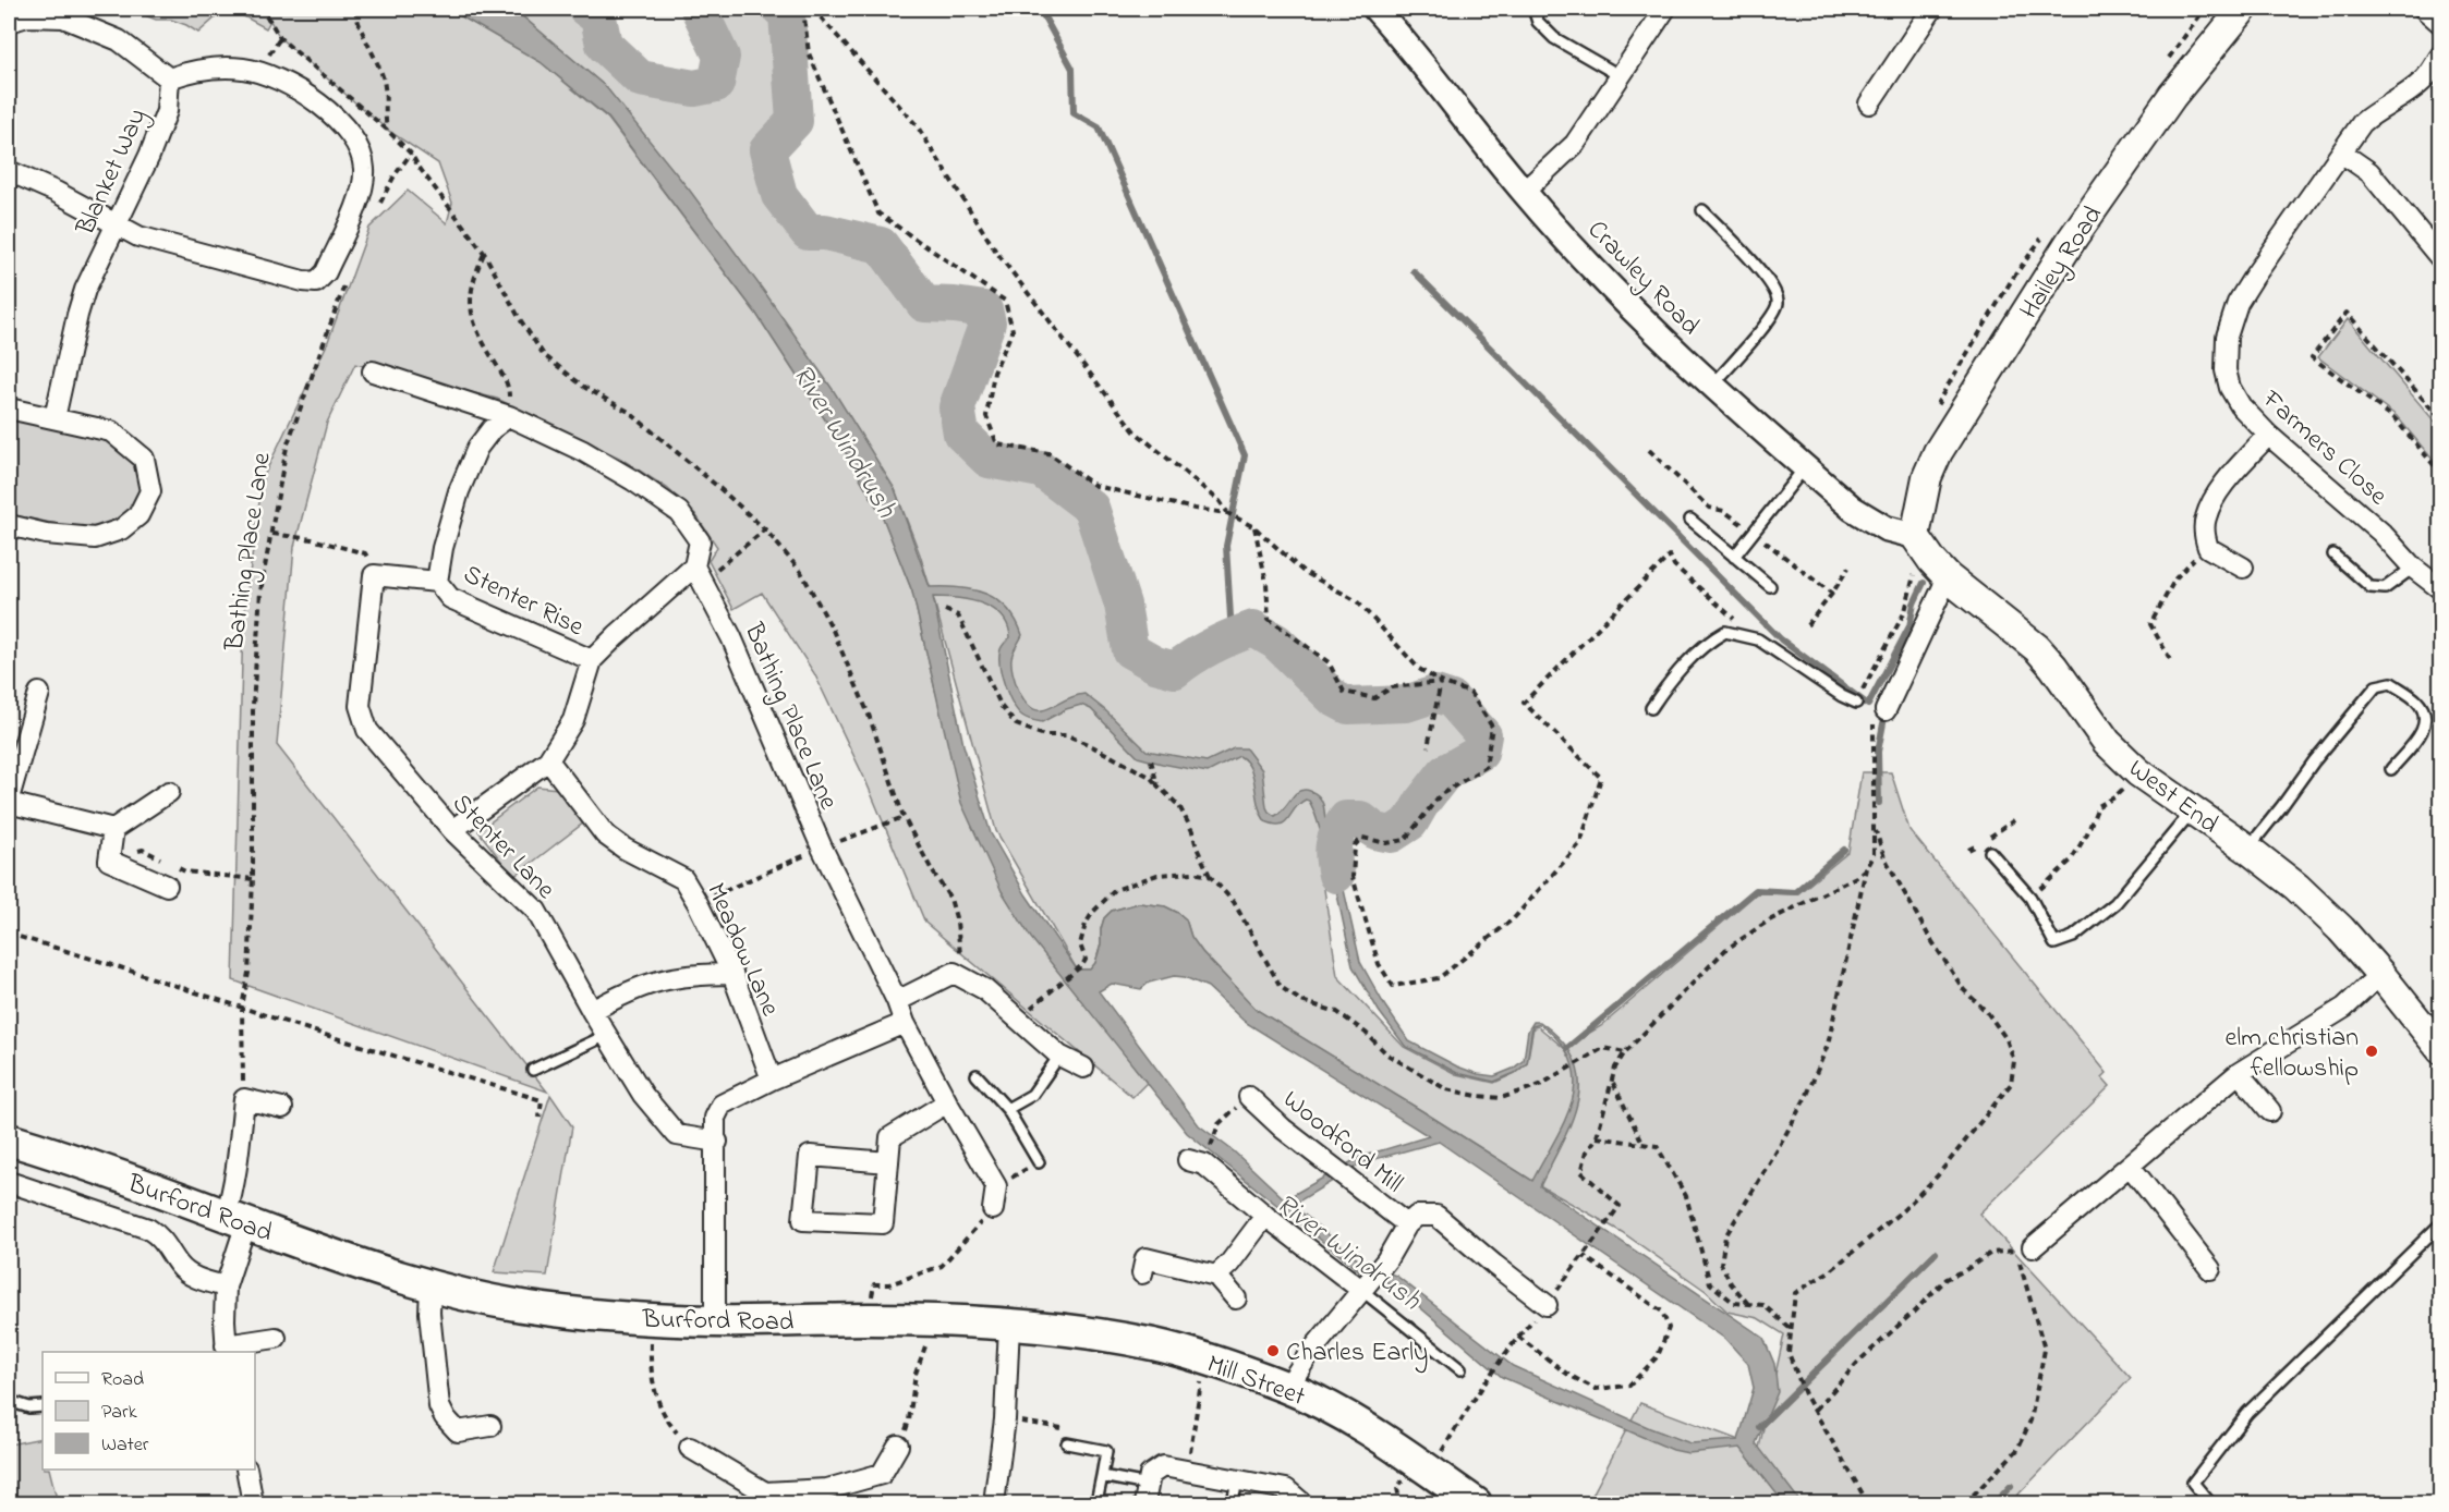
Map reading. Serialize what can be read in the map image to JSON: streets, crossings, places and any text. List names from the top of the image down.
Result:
{
  "streets": {
    "main road": [
      "Hailey Road",
      "West End",
      "Burford Road",
      "Mill Street"
    ],
    "street": [
      "Blanket Way",
      "Crawley Road",
      "Farmers Close",
      "Bathing Place Lane",
      "Stenter Rise",
      "Stenter Lane",
      "Meadow Lane",
      "Woodford Mill"
    ]
  },
  "crossings": [
    ["Hailey Road", "Crawley Road"],
    ["Hailey Road", "West End"],
    ["Crawley Road", "West End"],
    ["Woodford Mill", "Mill Street"],
    ["Burford Road", "Mill Street"]
  ],
  "water": ["River Windrush"],
  "places": ["elm christian fellowship", "Charles Early"],
  "legend": ["Road", "Park", "Water"]
}
